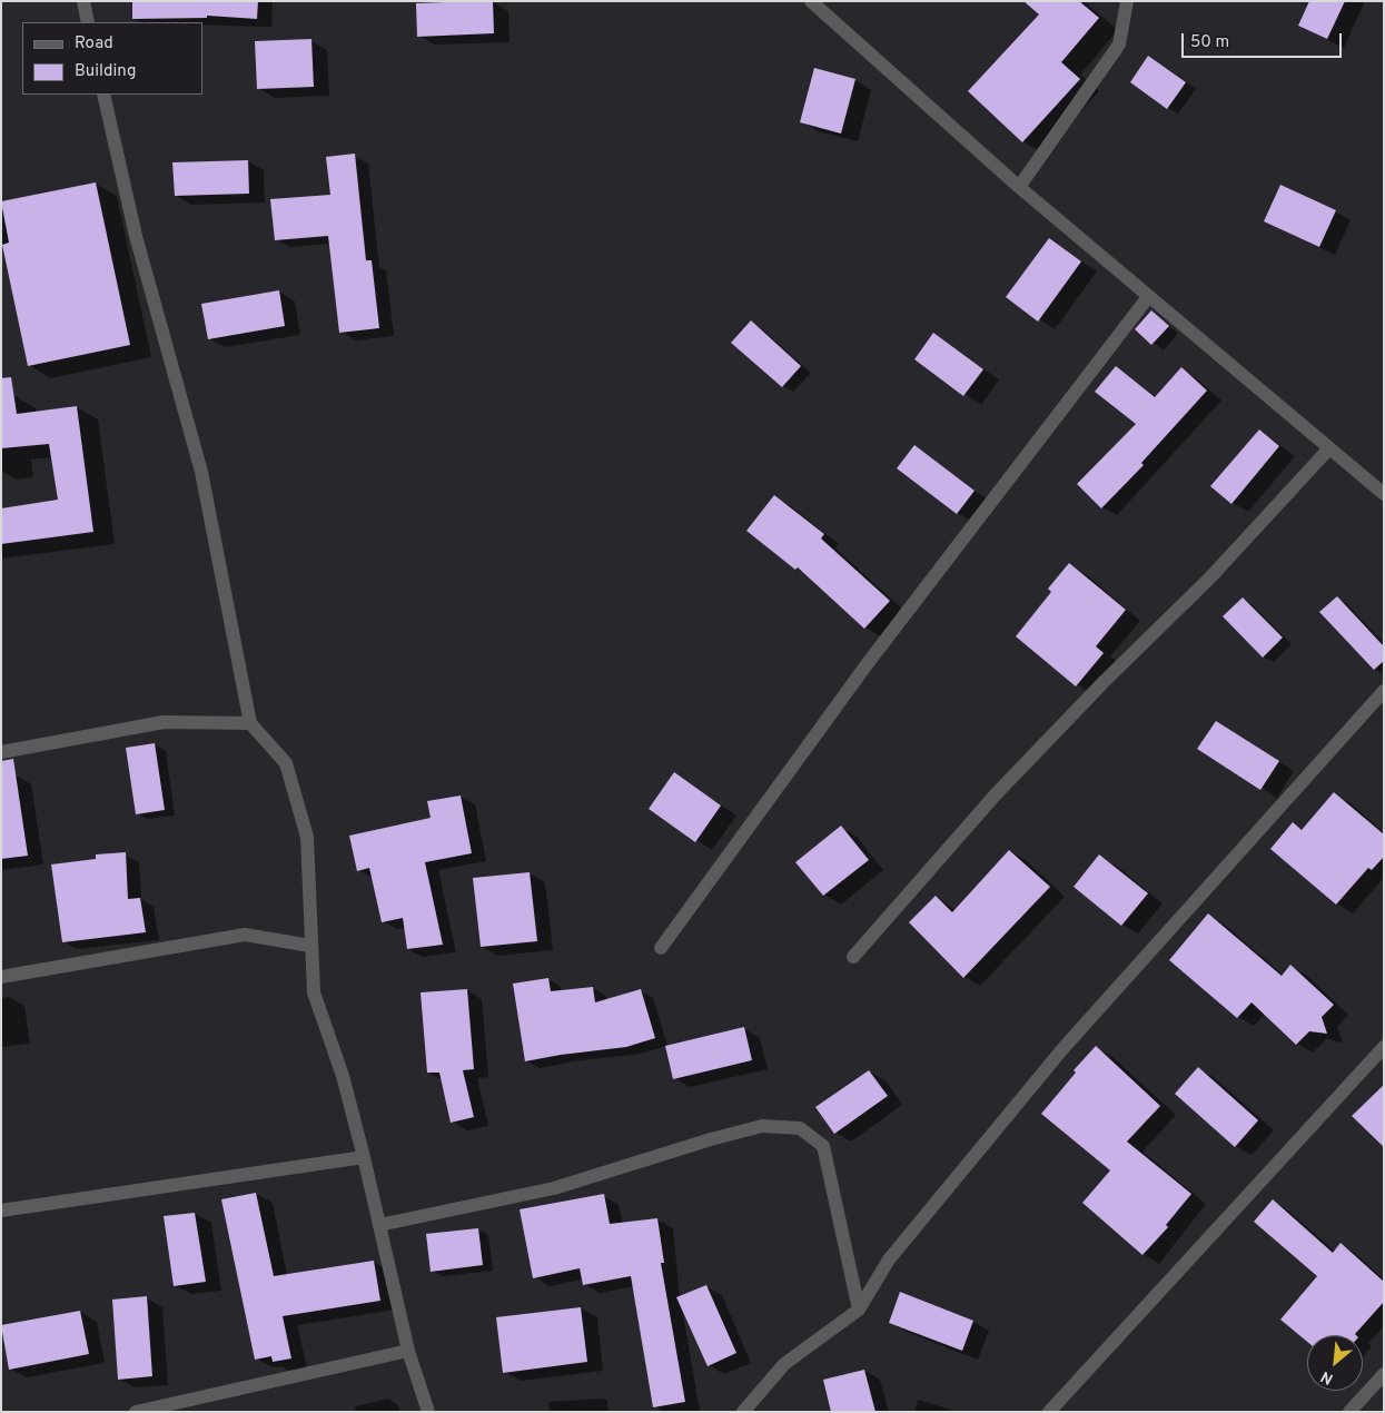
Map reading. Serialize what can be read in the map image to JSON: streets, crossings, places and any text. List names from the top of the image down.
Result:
{
  "legend": ["Road", "Building"],
  "scale_bar": "50 m",
  "north": "bottom left"
}
